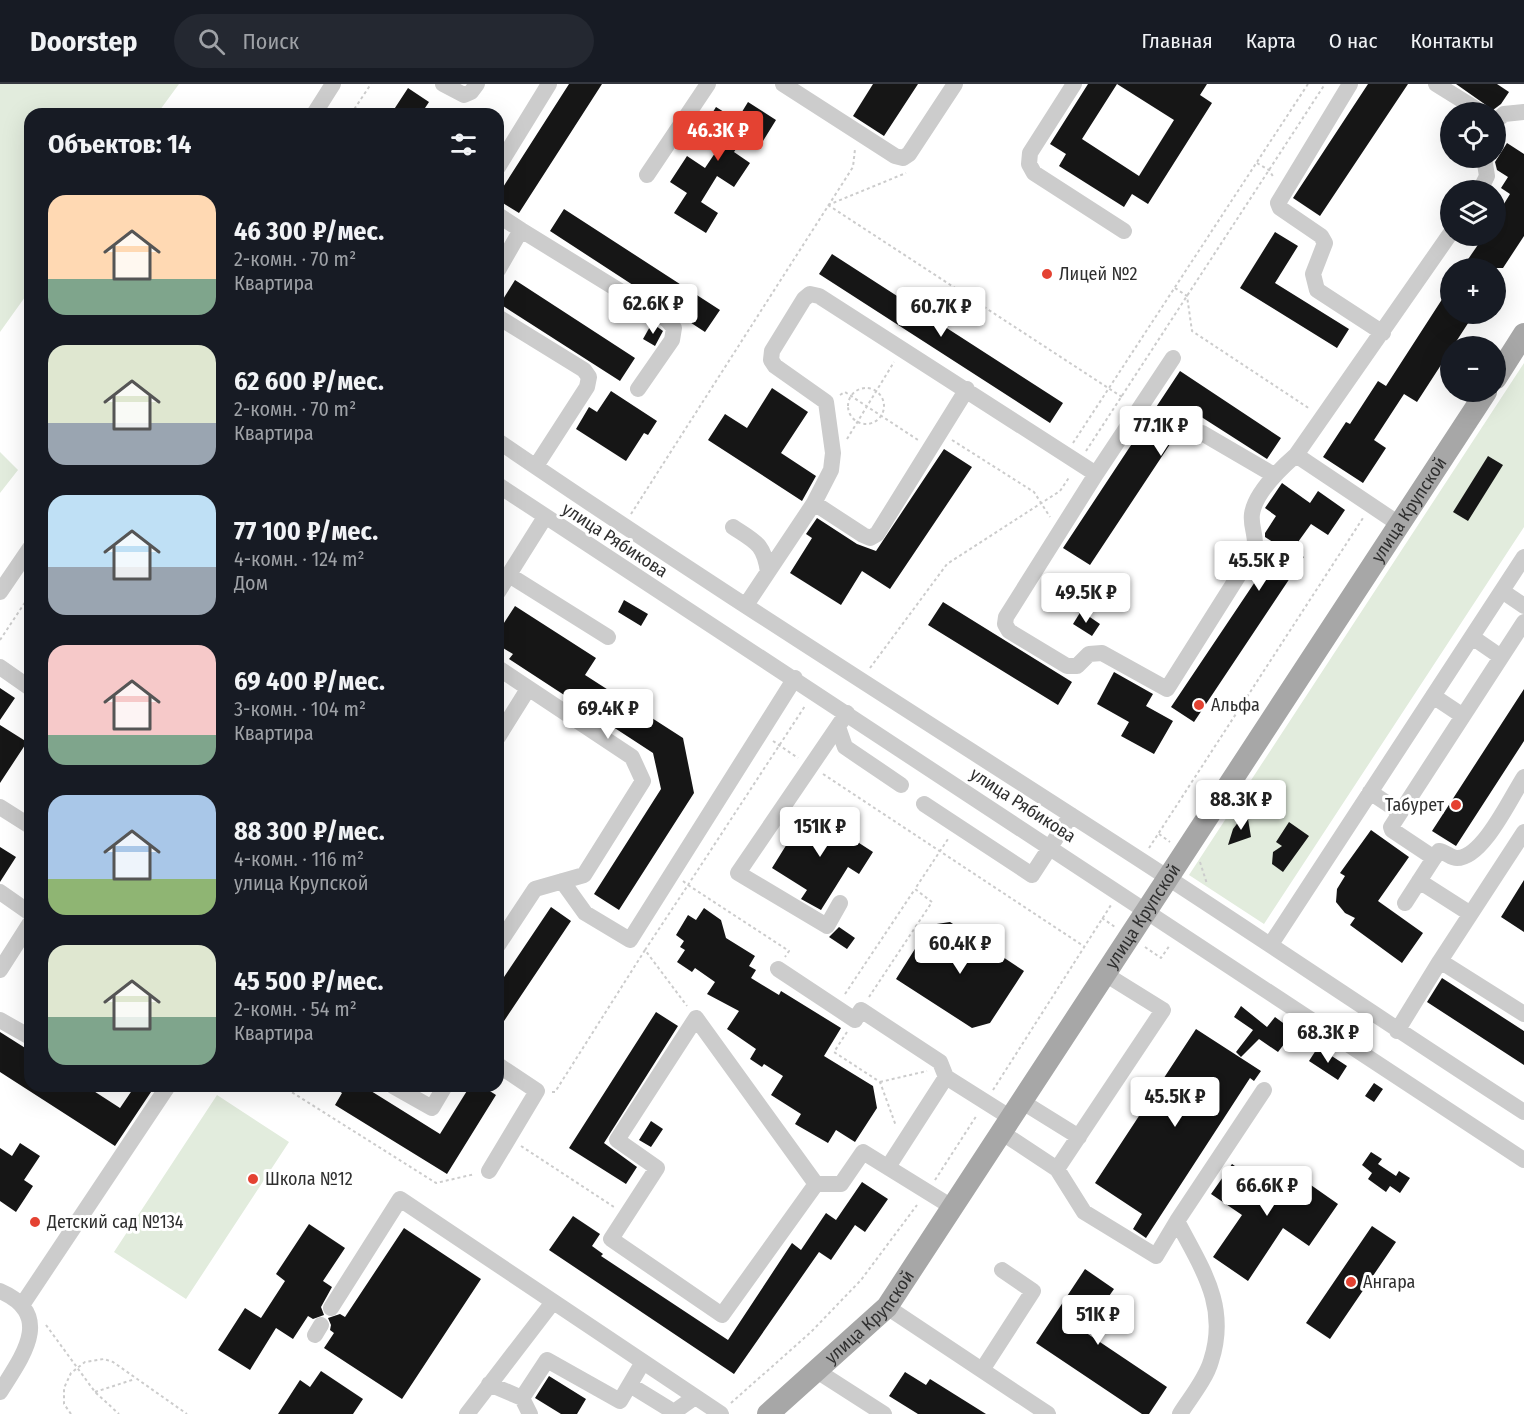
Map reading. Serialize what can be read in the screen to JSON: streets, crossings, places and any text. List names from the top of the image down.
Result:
{
  "streets": {
    "main road": ["улица Крупской"],
    "street": ["улица Рябикова"]
  },
  "crossings": [
    ["улица Крупской", "улица Рябикова"]
  ],
  "places": [
    "Лицей №2",
    "Альфа",
    "Табурет",
    "Школа №12",
    "Детский сад №134",
    "Ангара"
  ],
  "page": {
    "header": "Doorstep",
    "search": "Поиск",
    "nav": [
      "Главная",
      "Карта",
      "О нас",
      "Контакты"
    ],
    "map_buttons": ["+", "−"],
    "heading": "Объектов: 14",
    "price": [
      "46.3K ₽",
      "62.6K ₽",
      "60.7K ₽",
      "77.1K ₽",
      "45.5K ₽",
      "49.5K ₽",
      "69.4K ₽",
      "88.3K ₽",
      "151K ₽",
      "60.4K ₽",
      "68.3K ₽",
      "45.5K ₽",
      "66.6K ₽",
      "51K ₽"
    ],
    "list": [
      {
        "name": "46 300 ₽/мес.",
        "note": "2-комн. · 70 m² · Квартира"
      },
      {
        "name": "62 600 ₽/мес.",
        "note": "2-комн. · 70 m² · Квартира"
      },
      {
        "name": "77 100 ₽/мес.",
        "note": "4-комн. · 124 m² · Дом"
      },
      {
        "name": "69 400 ₽/мес.",
        "note": "3-комн. · 104 m² · Квартира"
      },
      {
        "name": "88 300 ₽/мес.",
        "note": "4-комн. · 116 m² · улица Крупской"
      },
      {
        "name": "45 500 ₽/мес.",
        "note": "2-комн. · 54 m² · Квартира"
      }
    ]
  }
}
